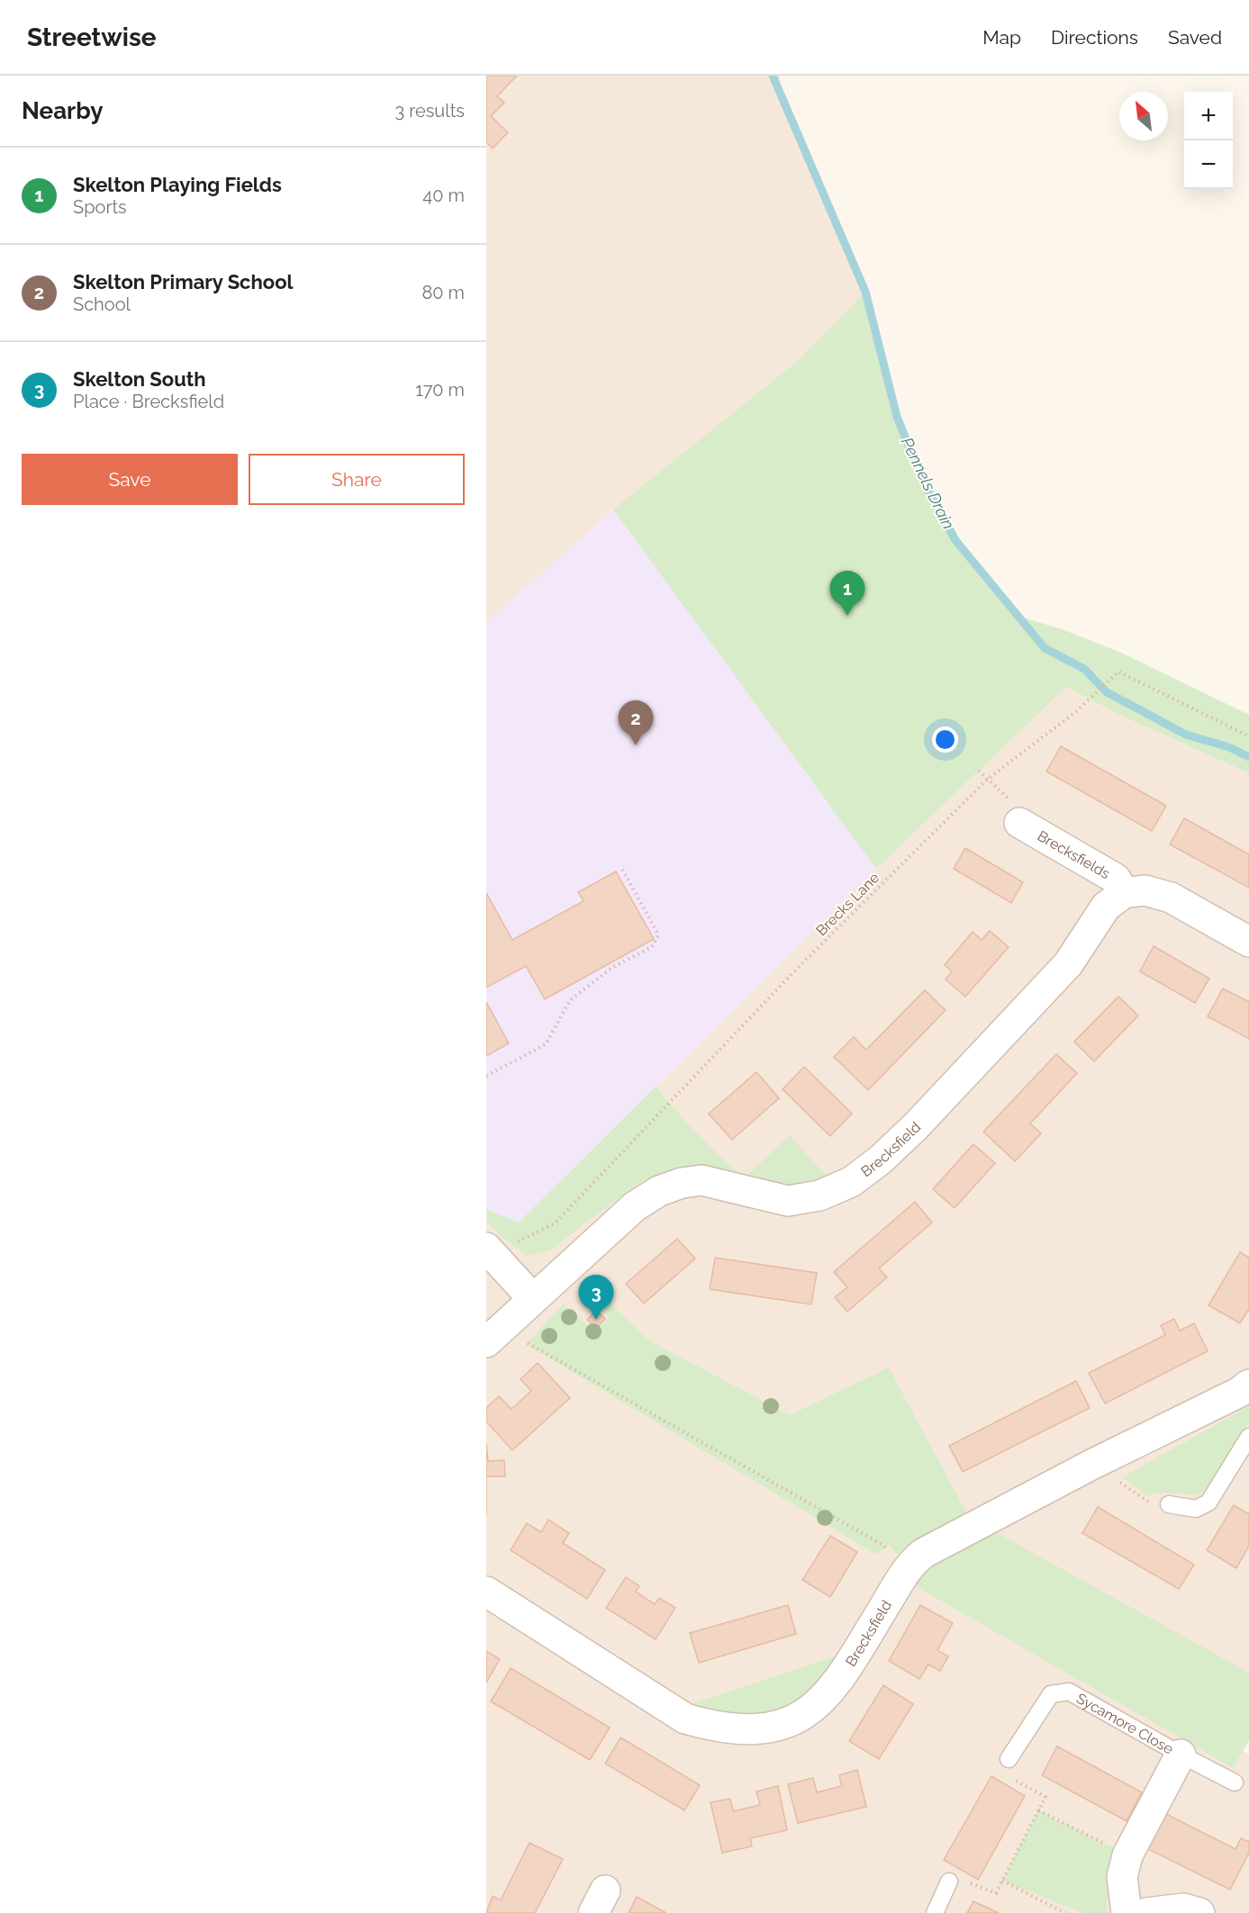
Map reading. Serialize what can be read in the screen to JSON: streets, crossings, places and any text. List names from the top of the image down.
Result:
{
  "streets": {
    "street": ["Brecksfields", "Brecksfield", "Sycamore Close"],
    "path": ["Brecks Lane"]
  },
  "crossings": [
    ["Brecksfields", "Brecksfield"]
  ],
  "water": ["Pennels Drain"],
  "north": "top left",
  "page": {
    "header": "Streetwise",
    "nav": ["Map", "Directions", "Saved"],
    "heading": ["Nearby", "3 results"],
    "map_buttons": ["+", "−"],
    "list": [
      {
        "mark": "1",
        "name": "Skelton Playing Fields",
        "note": "Sports",
        "value": "40 m"
      },
      {
        "mark": "2",
        "name": "Skelton Primary School",
        "note": "School",
        "value": "80 m"
      },
      {
        "mark": "3",
        "name": "Skelton South",
        "note": "Place · Brecksfield",
        "value": "170 m"
      }
    ],
    "buttons": ["Save", "Share"],
    "pins": ["1", "2", "3"]
  }
}
